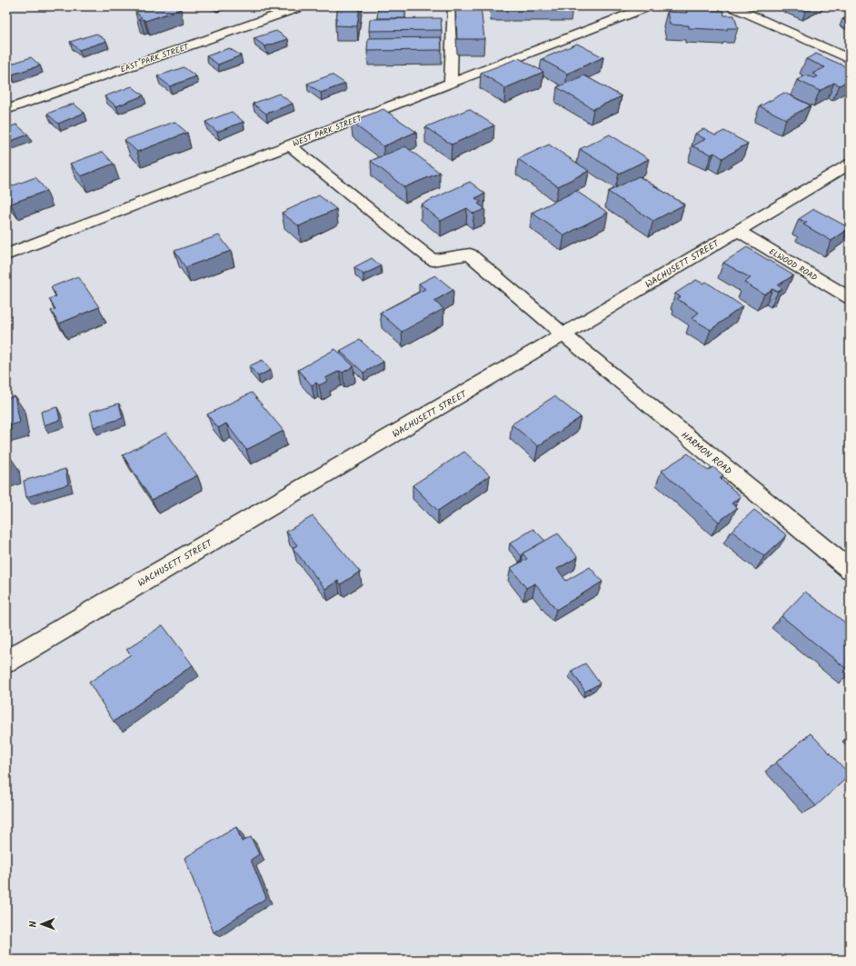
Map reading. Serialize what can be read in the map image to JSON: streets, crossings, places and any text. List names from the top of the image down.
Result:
{
  "streets": {
    "street": [
      "EAST PARK STREET",
      "WEST PARK STREET",
      "WACHUSETT STREET",
      "ELWOOD ROAD",
      "HARMON ROAD"
    ]
  },
  "crossings": [
    ["WEST PARK STREET", "HARMON ROAD"],
    ["WACHUSETT STREET", "ELWOOD ROAD"],
    ["WACHUSETT STREET", "HARMON ROAD"]
  ],
  "north": "left"
}
